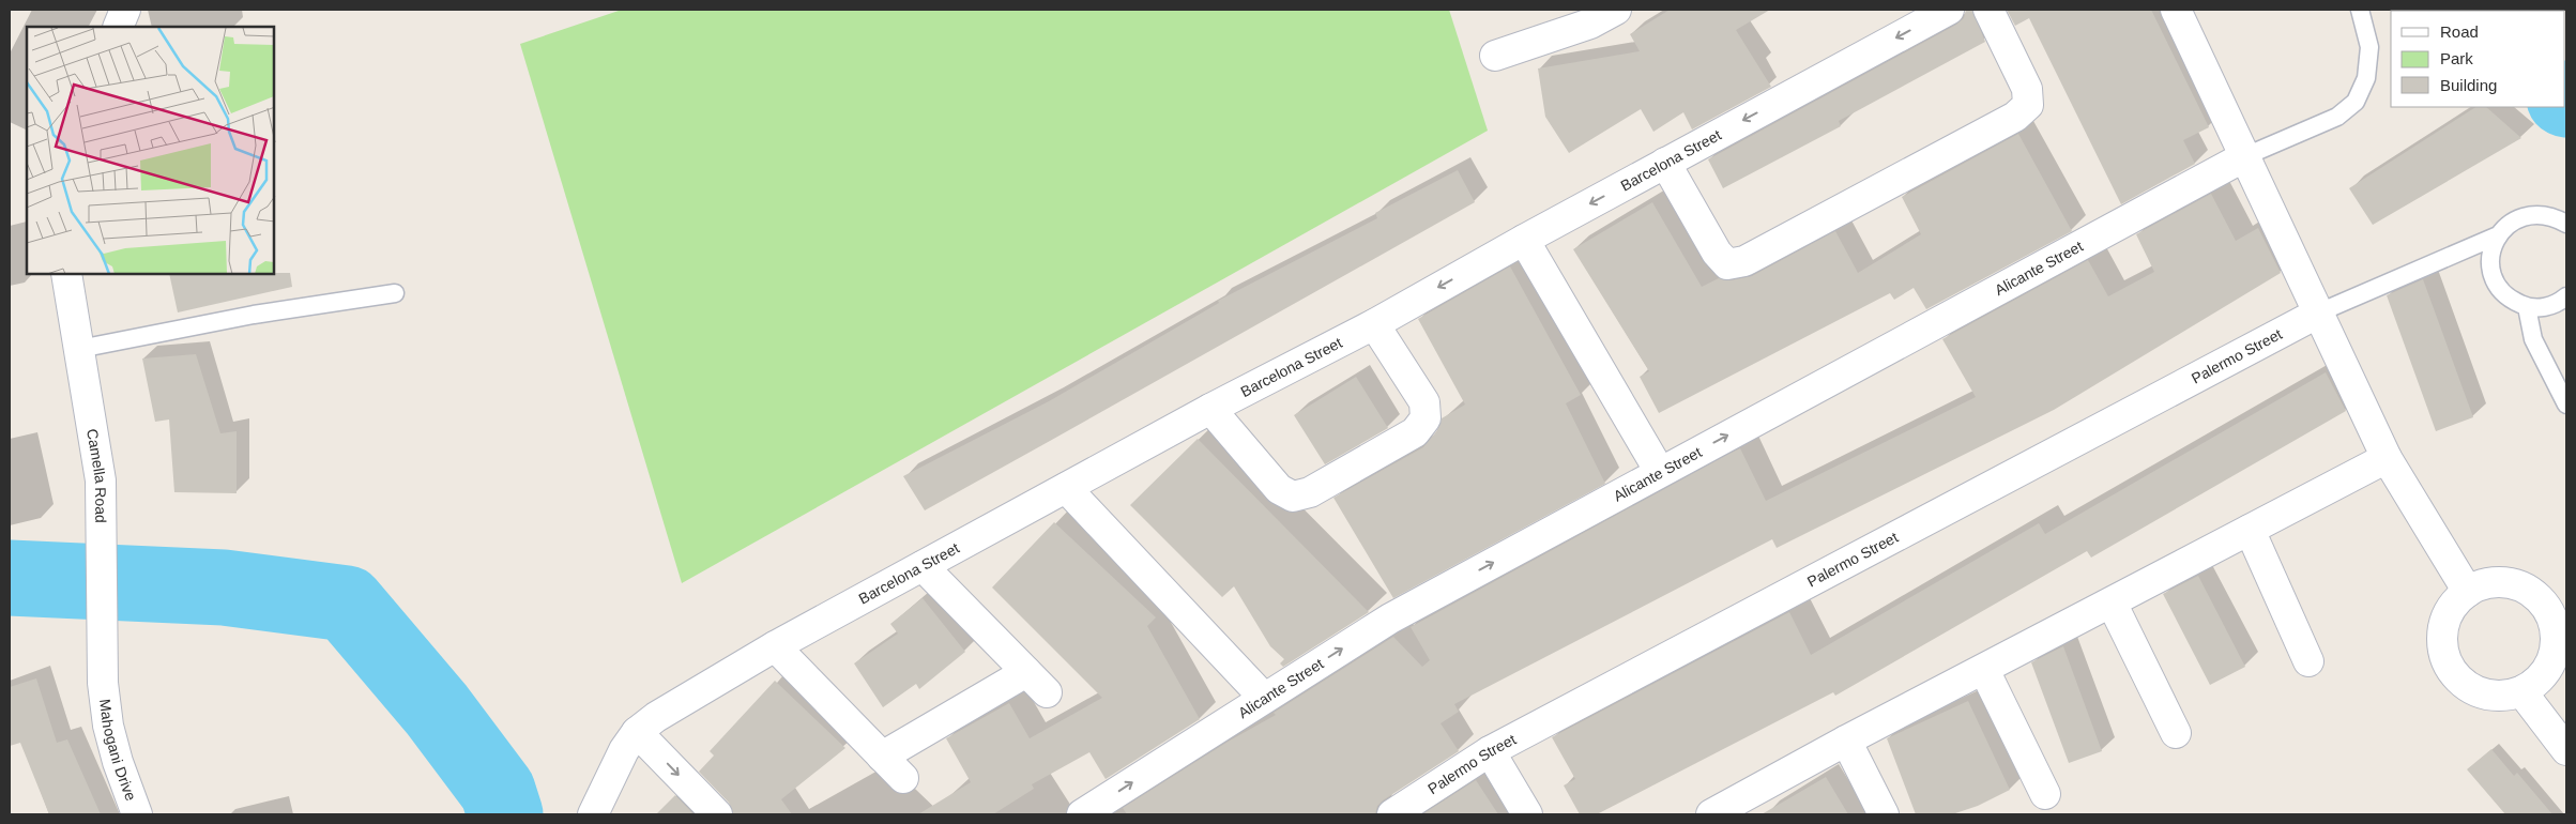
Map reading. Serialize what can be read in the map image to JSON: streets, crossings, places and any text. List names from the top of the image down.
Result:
{
  "streets": {
    "street": [
      "Barcelona Street",
      "Alicante Street",
      "Palermo Street",
      "Camella Road",
      "Mahogani Drive"
    ]
  },
  "crossings": [
    ["Camella Road", "Mahogani Drive"]
  ],
  "one_way": ["Barcelona Street", "Alicante Street"],
  "legend": ["Road", "Park", "Building"]
}
